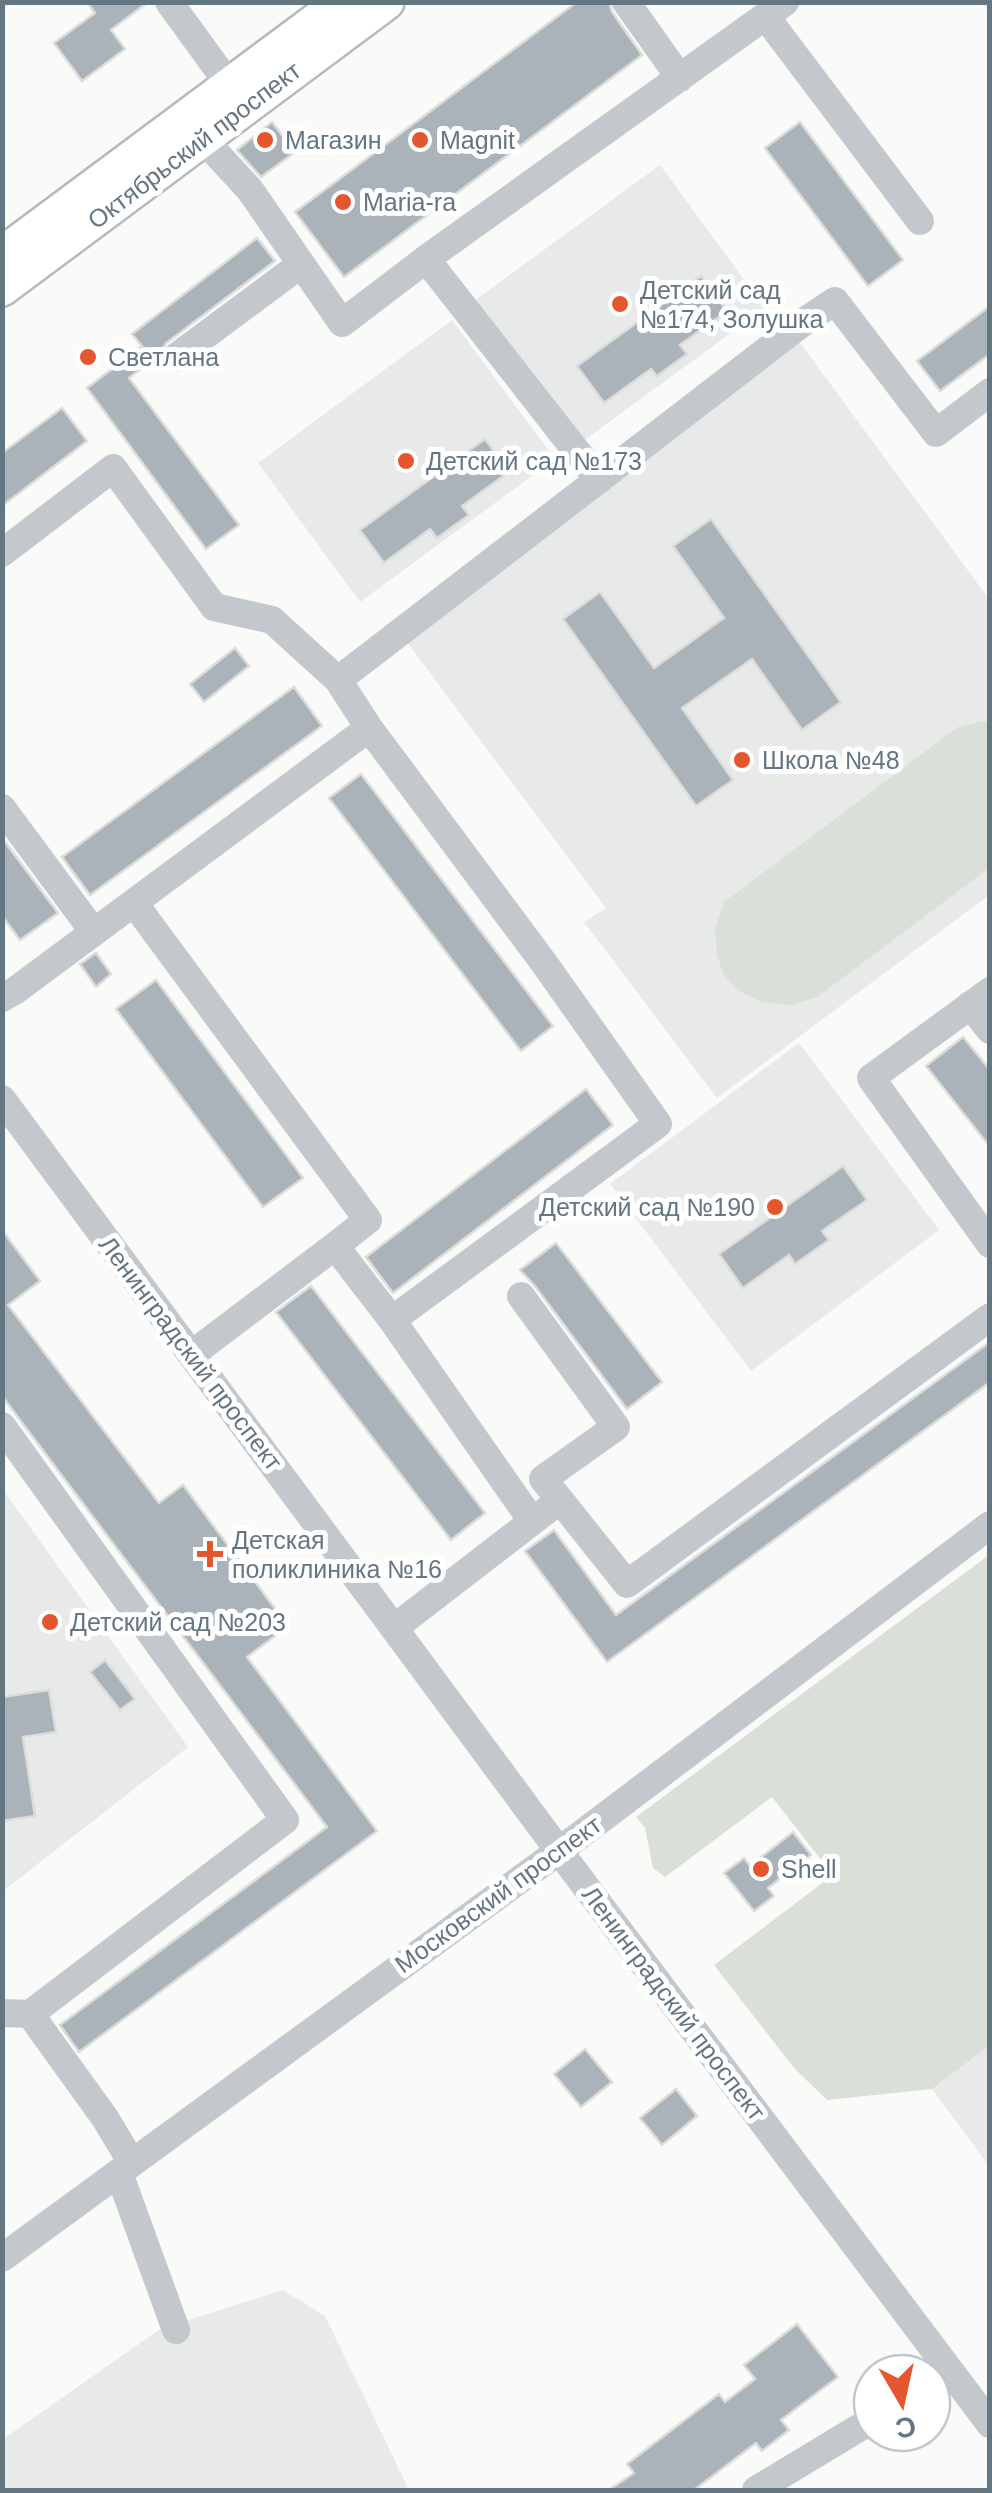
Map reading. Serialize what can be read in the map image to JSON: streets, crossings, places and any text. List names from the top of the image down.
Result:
{
  "streets": {
    "main road": ["Октябрьский проспект"],
    "street": ["Ленинградский проспект", "Московский проспект"]
  },
  "crossings": [
    ["Ленинградский проспект", "Московский проспект"]
  ],
  "places": {
    "other": [
      "Магазин",
      "Magnit",
      "Maria-ra",
      "Детский сад №174, Золушка",
      "Светлана",
      "Детский сад №173",
      "Школа №48",
      "Детский сад №190",
      "Детский сад №203",
      "Shell"
    ],
    "health": ["Детская поликлиника №16"]
  },
  "north": "bottom"
}
